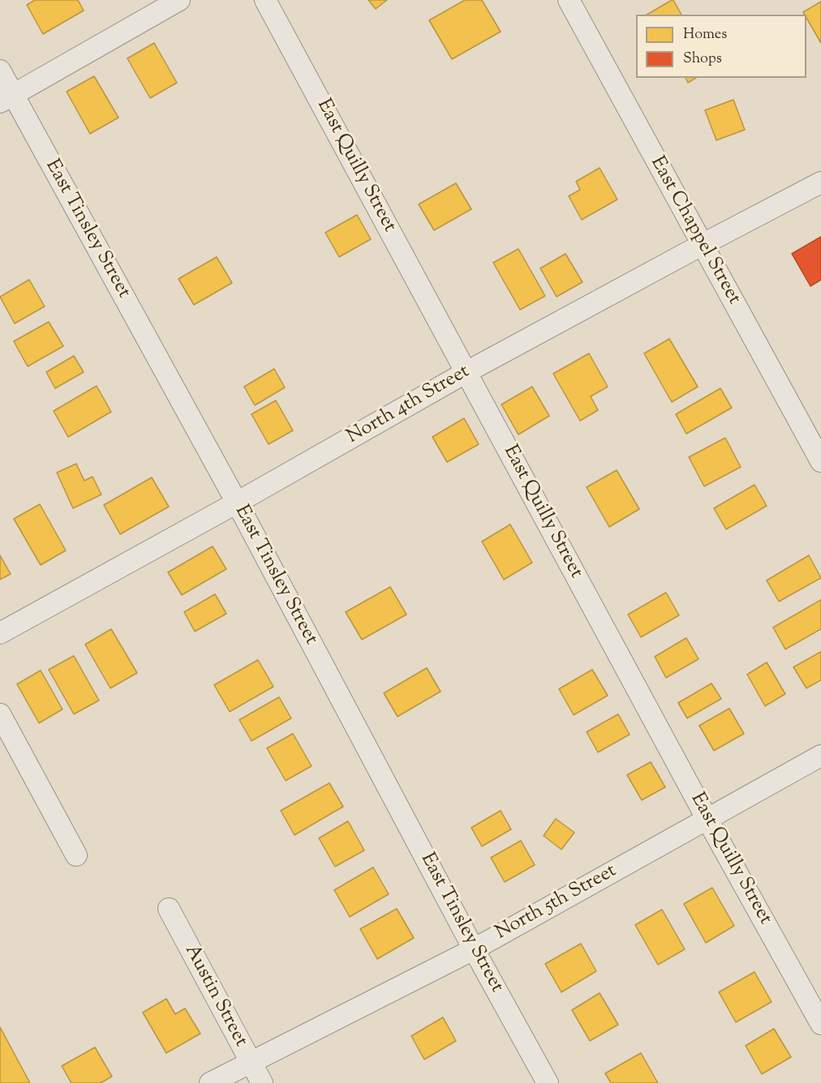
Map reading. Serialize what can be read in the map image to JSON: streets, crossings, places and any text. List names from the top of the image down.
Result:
{
  "streets": {
    "street": [
      "East Quilly Street",
      "East Tinsley Street",
      "East Chappel Street",
      "North 4th Street",
      "North 5th Street",
      "Austin Street"
    ]
  },
  "crossings": [
    ["East Quilly Street", "North 4th Street"],
    ["East Quilly Street", "North 5th Street"],
    ["East Tinsley Street", "North 4th Street"],
    ["East Tinsley Street", "North 5th Street"],
    ["East Chappel Street", "North 4th Street"],
    ["North 5th Street", "Austin Street"]
  ],
  "legend": ["Homes", "Shops"]
}
